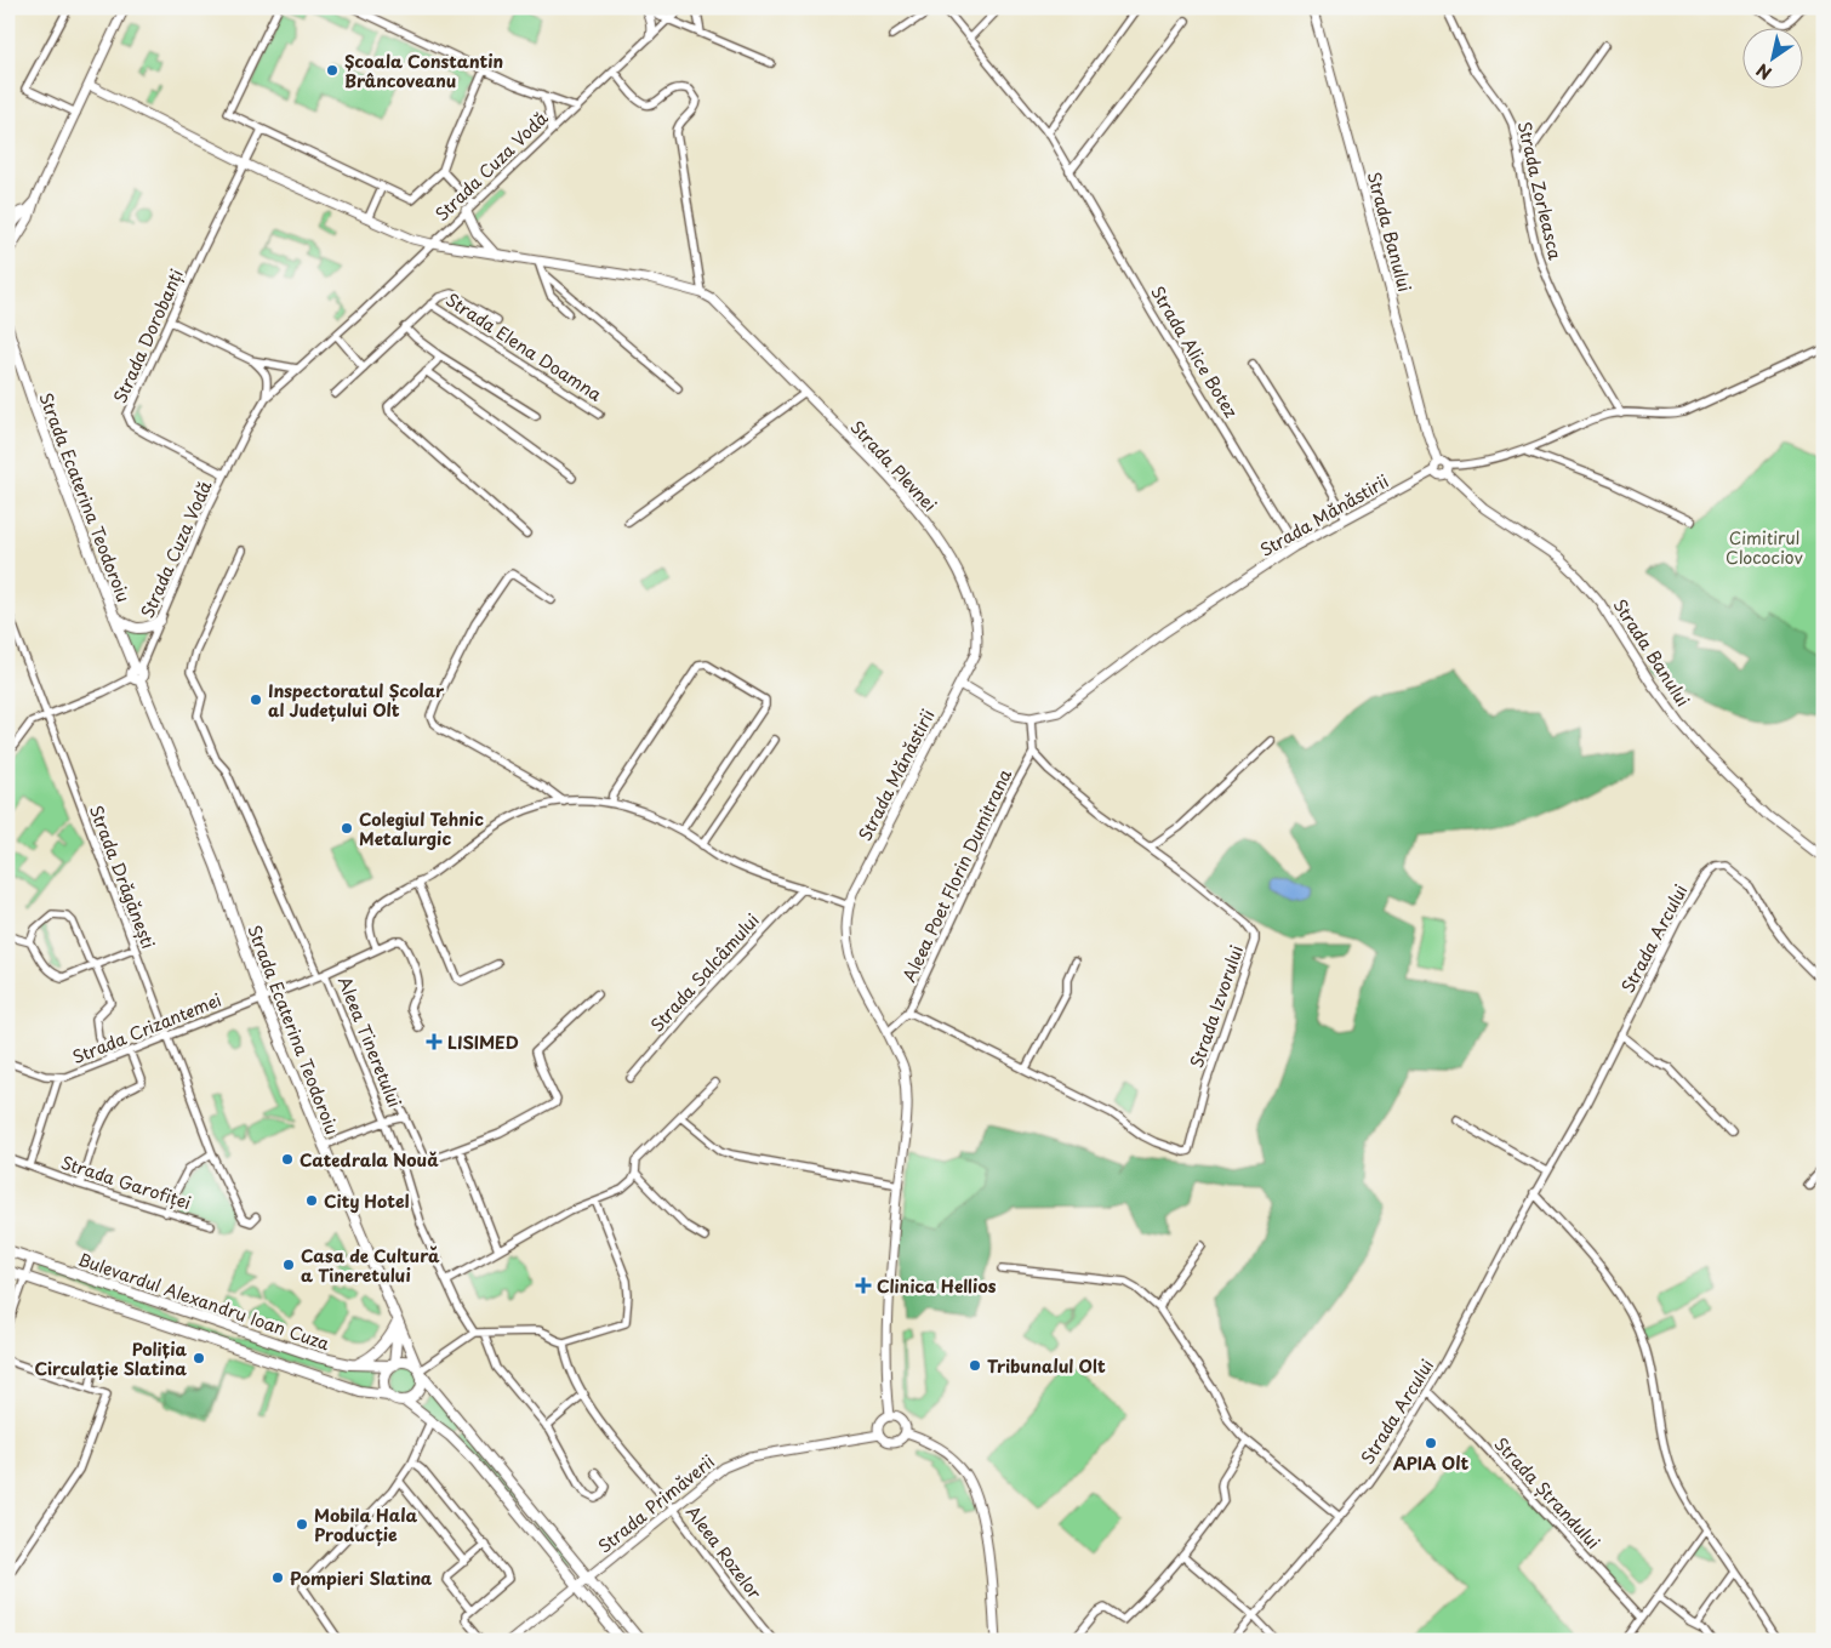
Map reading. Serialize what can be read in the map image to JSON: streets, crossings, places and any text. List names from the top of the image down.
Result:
{
  "streets": {
    "main road": ["Strada Ecaterina Teodoroiu", "Bulevardul Alexandru Ioan Cuza"],
    "street": [
      "Strada Cuza Vodă",
      "Strada Zorleasca",
      "Strada Banului",
      "Strada Dorobanți",
      "Strada Elena Doamna",
      "Strada Alice Botez",
      "Strada Plevnei",
      "Strada Mănăstirii",
      "Aleea Poet Florin Dumitrana",
      "Strada Drăgănești",
      "Strada Arcului",
      "Strada Salcâmului",
      "Strada Izvorului",
      "Strada Crizantemei",
      "Aleea Tineretului",
      "Strada Garofiței",
      "Strada Ștrandului",
      "Strada Primăverii",
      "Aleea Rozelor"
    ]
  },
  "crossings": [
    ["Strada Cuza Vodă", "Strada Dorobanți"],
    ["Strada Cuza Vodă", "Strada Ecaterina Teodoroiu"],
    ["Strada Banului", "Strada Mănăstirii"],
    ["Strada Alice Botez", "Strada Mănăstirii"],
    ["Strada Plevnei", "Strada Mănăstirii"],
    ["Strada Ecaterina Teodoroiu", "Strada Crizantemei"],
    ["Strada Ecaterina Teodoroiu", "Aleea Tineretului"],
    ["Strada Ecaterina Teodoroiu", "Bulevardul Alexandru Ioan Cuza"],
    ["Strada Mănăstirii", "Strada Primăverii"],
    ["Aleea Poet Florin Dumitrana", "Strada Izvorului"],
    ["Strada Drăgănești", "Strada Crizantemei"],
    ["Strada Arcului", "Strada Ștrandului"],
    ["Strada Crizantemei", "Aleea Tineretului"],
    ["Strada Primăverii", "Aleea Rozelor"]
  ],
  "parks": ["Cimitirul Clocociov"],
  "places": {
    "other": [
      "Școala Constantin Brâncoveanu",
      "Inspectoratul Școlar al Județului Olt",
      "Colegiul Tehnic Metalurgic",
      "Catedrala Nouă",
      "City Hotel",
      "Casa de Cultură a Tineretului",
      "Poliția Circulație Slatina",
      "Tribunalul Olt",
      "APIA Olt",
      "Mobila Hala Producție",
      "Pompieri Slatina"
    ],
    "health": ["LISIMED", "Clinica Hellios"]
  },
  "north": "bottom left"
}
